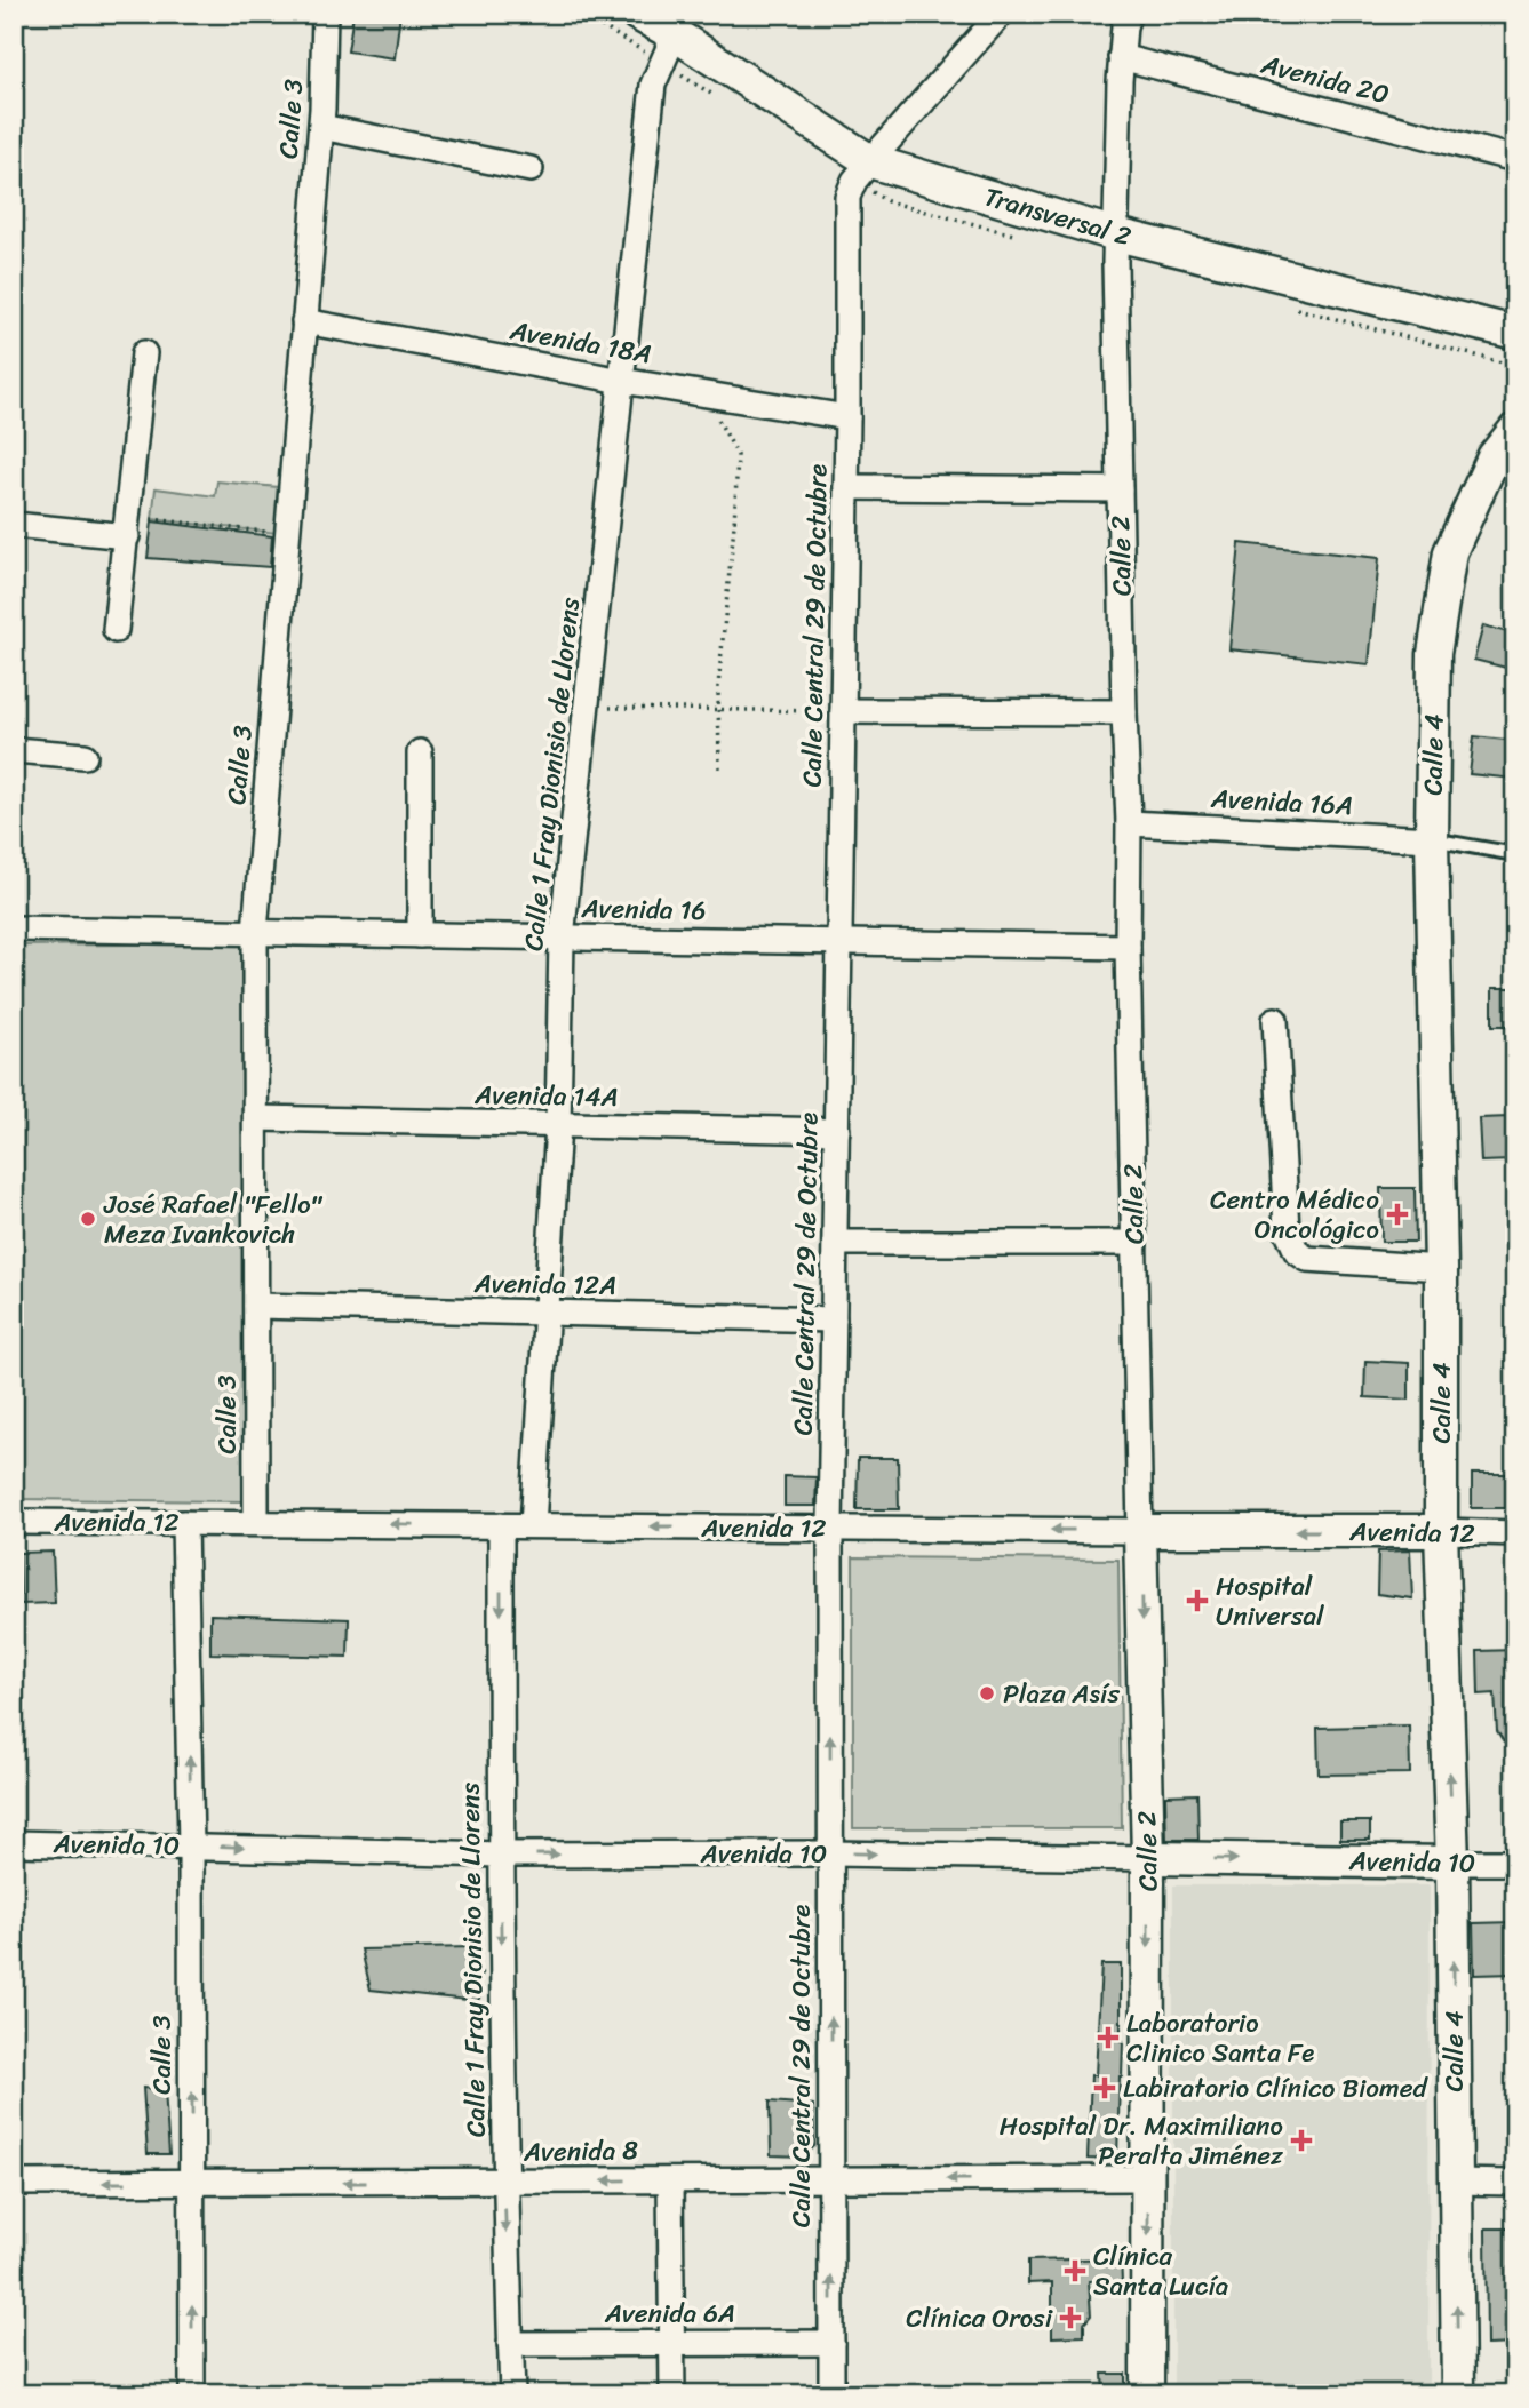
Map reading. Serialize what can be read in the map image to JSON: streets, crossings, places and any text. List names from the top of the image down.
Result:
{
  "streets": {
    "street": [
      "Avenida 20",
      "Calle 3",
      "Transversal 2",
      "Avenida 18A",
      "Calle 2",
      "Calle Central 29 de Octubre",
      "Calle 4",
      "Calle 1 Fray Dionisio de Llorens",
      "Avenida 16A",
      "Avenida 16",
      "Avenida 14A",
      "Avenida 12A",
      "Avenida 12",
      "Avenida 10",
      "Avenida 8",
      "Avenida 6A"
    ]
  },
  "crossings": [
    ["Avenida 20", "Calle 2"],
    ["Calle 3", "Avenida 18A"],
    ["Calle 3", "Avenida 16"],
    ["Calle 3", "Avenida 14A"],
    ["Calle 3", "Avenida 12A"],
    ["Calle 3", "Avenida 12"],
    ["Calle 3", "Avenida 10"],
    ["Calle 3", "Avenida 8"],
    ["Transversal 2", "Calle 2"],
    ["Transversal 2", "Calle Central 29 de Octubre"],
    ["Transversal 2", "Calle 1 Fray Dionisio de Llorens"],
    ["Avenida 18A", "Calle Central 29 de Octubre"],
    ["Avenida 18A", "Calle 1 Fray Dionisio de Llorens"],
    ["Calle 2", "Avenida 16A"],
    ["Calle 2", "Avenida 16"],
    ["Calle 2", "Avenida 12"],
    ["Calle 2", "Avenida 10"],
    ["Calle 2", "Avenida 8"],
    ["Calle Central 29 de Octubre", "Avenida 16"],
    ["Calle Central 29 de Octubre", "Avenida 14A"],
    ["Calle Central 29 de Octubre", "Avenida 12A"],
    ["Calle Central 29 de Octubre", "Avenida 12"],
    ["Calle Central 29 de Octubre", "Avenida 10"],
    ["Calle Central 29 de Octubre", "Avenida 8"],
    ["Calle Central 29 de Octubre", "Avenida 6A"],
    ["Calle 4", "Avenida 16A"],
    ["Calle 4", "Avenida 12"],
    ["Calle 4", "Avenida 10"],
    ["Calle 1 Fray Dionisio de Llorens", "Avenida 16"],
    ["Calle 1 Fray Dionisio de Llorens", "Avenida 14A"],
    ["Calle 1 Fray Dionisio de Llorens", "Avenida 12A"],
    ["Calle 1 Fray Dionisio de Llorens", "Avenida 12"],
    ["Calle 1 Fray Dionisio de Llorens", "Avenida 10"],
    ["Calle 1 Fray Dionisio de Llorens", "Avenida 8"],
    ["Calle 1 Fray Dionisio de Llorens", "Avenida 6A"]
  ],
  "one_way": [
    "Calle 3",
    "Calle 2",
    "Calle 4",
    "Avenida 12",
    "Avenida 10",
    "Avenida 8"
  ],
  "places": {
    "health": [
      "Centro Médico Oncológico",
      "Hospital Universal",
      "Laboratorio Clinico Santa Fe",
      "Labiratorio Clínico Biomed",
      "Hospital Dr. Maximiliano Peralta Jiménez",
      "Clínica Santa Lucía",
      "Clínica Orosi"
    ],
    "other": ["José Rafael \"Fello\" Meza Ivankovich", "Plaza Asís"]
  }
}
